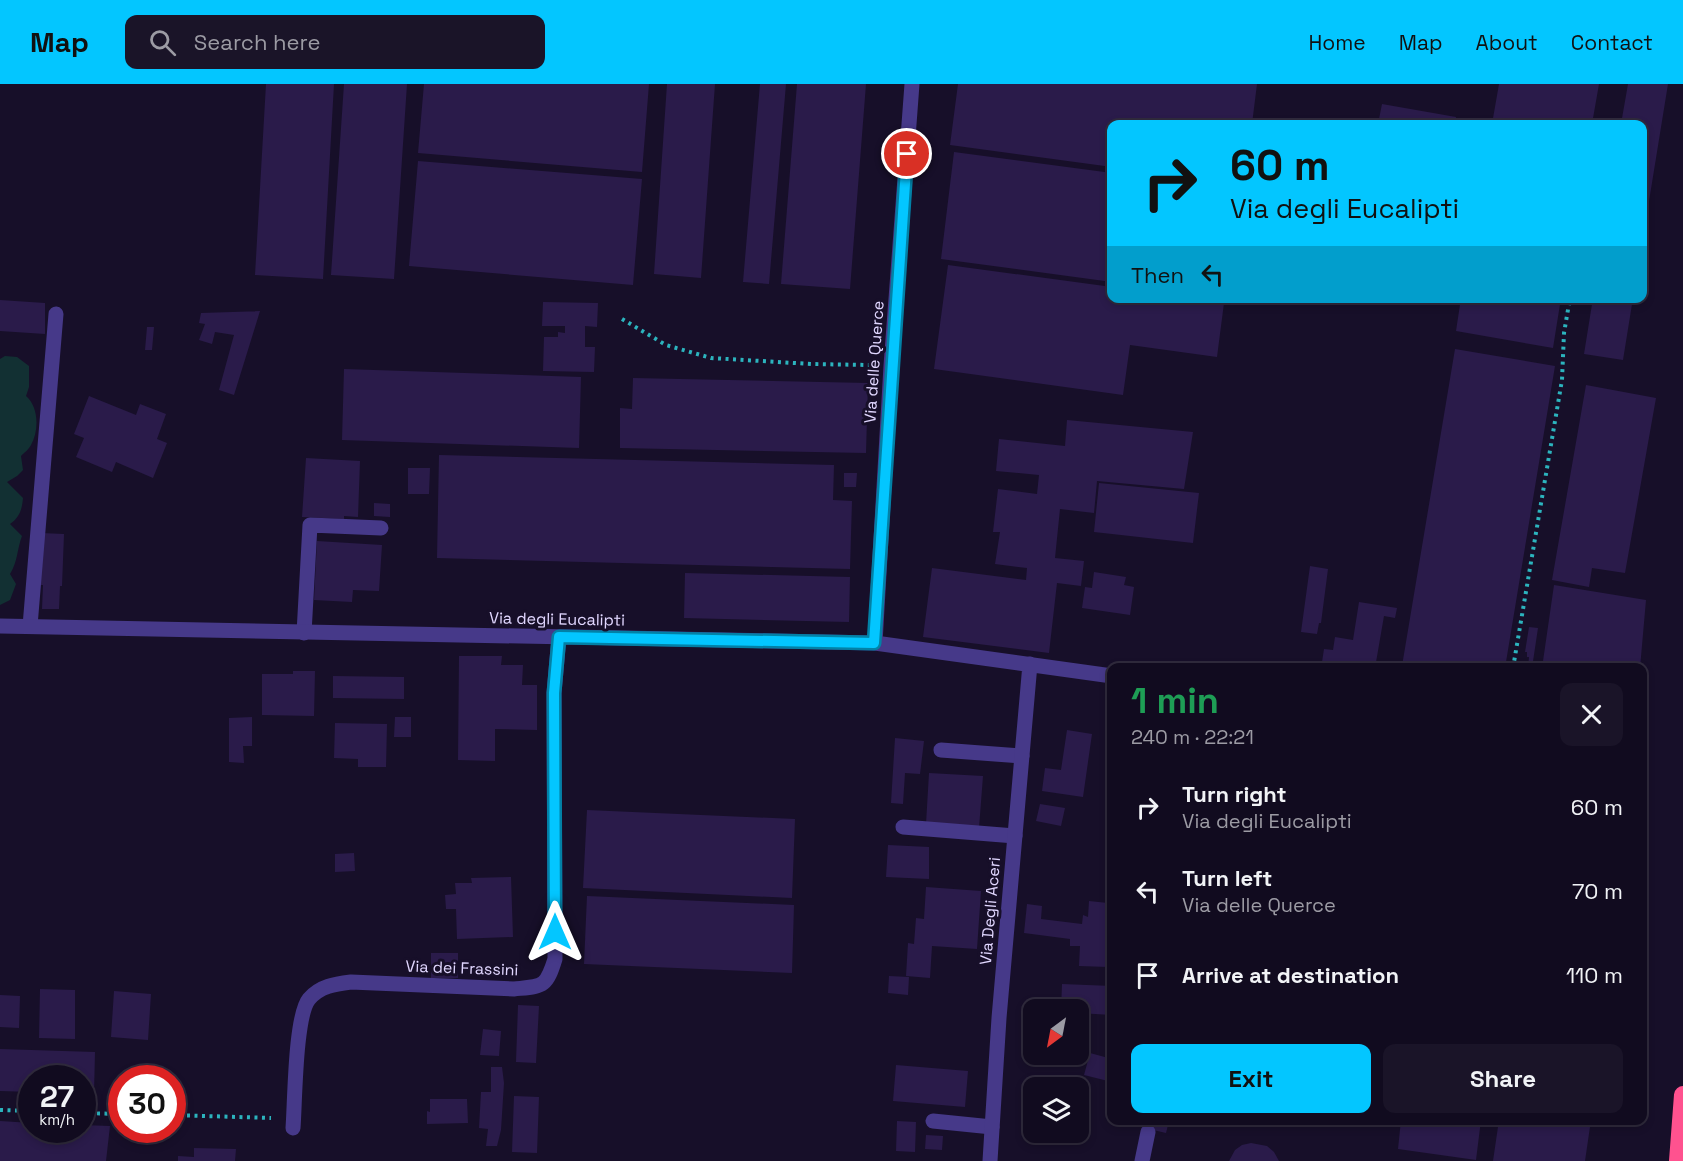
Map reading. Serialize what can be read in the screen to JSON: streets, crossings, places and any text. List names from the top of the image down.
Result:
{
  "streets": {
    "street": [
      "Via delle Querce",
      "Via degli Eucalipti",
      "Via Degli Aceri",
      "Via dei Frassini"
    ]
  },
  "crossings": [
    ["Via delle Querce", "Via degli Eucalipti"],
    ["Via degli Eucalipti", "Via Degli Aceri"],
    ["Via degli Eucalipti", "Via dei Frassini"]
  ],
  "north": "bottom left",
  "page": {
    "header": "Map",
    "search": "Search here",
    "nav": [
      "Home",
      "Map",
      "About",
      "Contact"
    ],
    "turn": ["60 m", "Via degli Eucalipti"],
    "then": "Then",
    "heading": ["1 min", "240 m · 22:21"],
    "list": [
      {
        "name": "Turn right",
        "note": "Via degli Eucalipti",
        "value": "60 m"
      },
      {
        "name": "Turn left",
        "note": "Via delle Querce",
        "value": "70 m"
      },
      {
        "name": "Arrive at destination",
        "value": "110 m"
      }
    ],
    "buttons": ["Exit", "Share"],
    "speed": "27 km/h",
    "limit": "30"
  }
}
